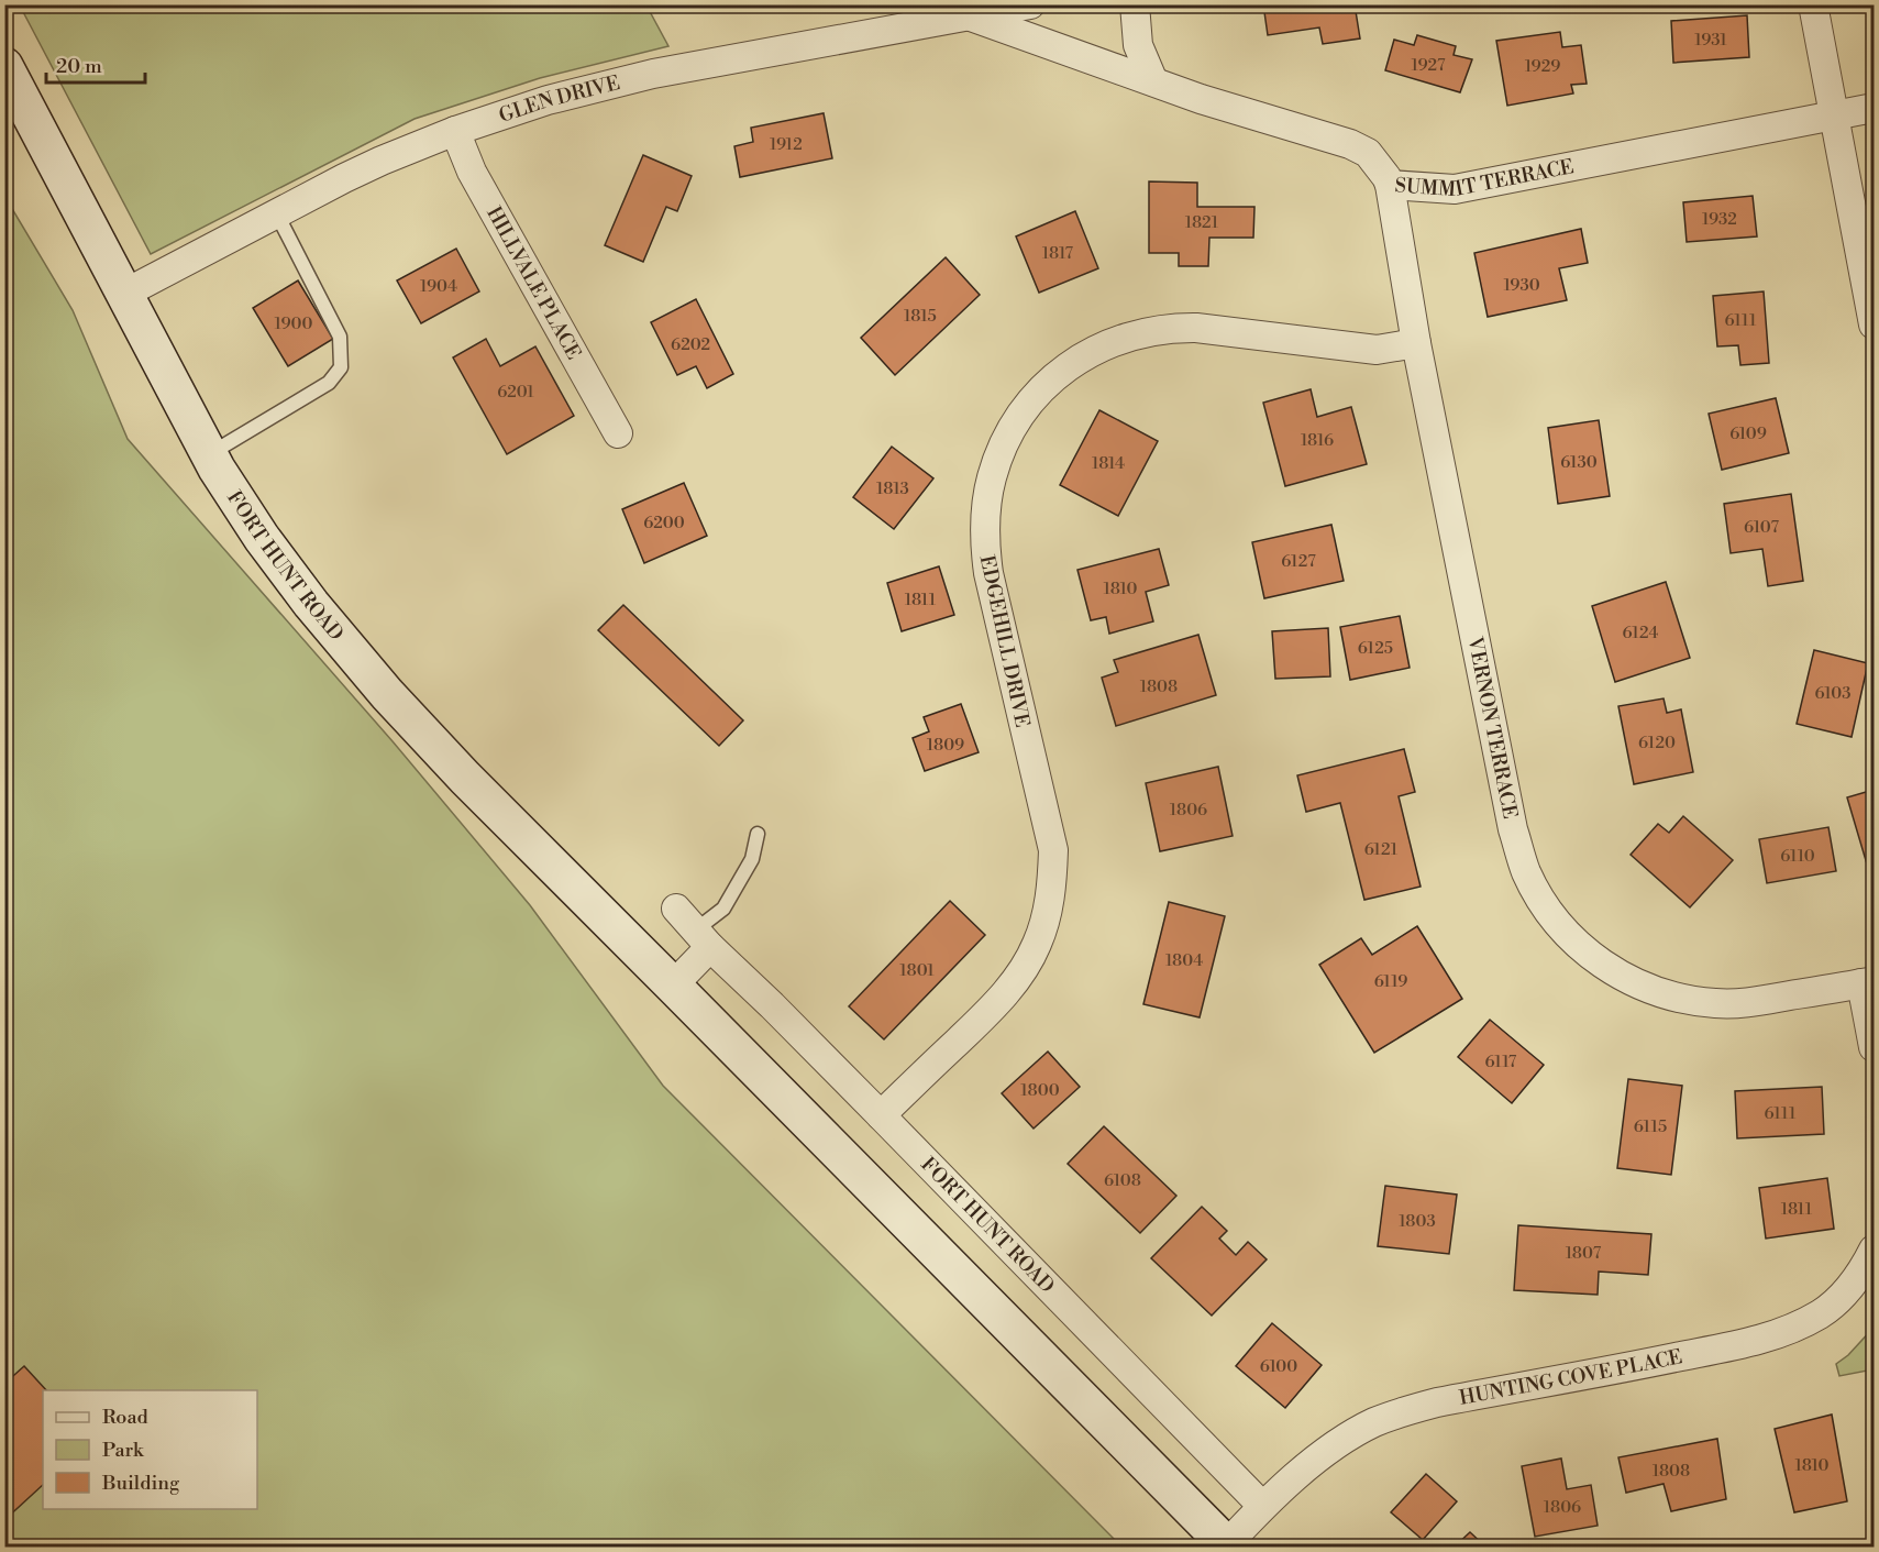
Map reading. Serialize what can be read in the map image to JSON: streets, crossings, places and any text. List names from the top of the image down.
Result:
{
  "streets": {
    "main road": ["FORT HUNT ROAD"],
    "street": [
      "GLEN DRIVE",
      "SUMMIT TERRACE",
      "HILLVALE PLACE",
      "EDGEHILL DRIVE",
      "VERNON TERRACE",
      "HUNTING COVE PLACE"
    ]
  },
  "crossings": [
    ["GLEN DRIVE", "SUMMIT TERRACE"],
    ["GLEN DRIVE", "HILLVALE PLACE"],
    ["GLEN DRIVE", "FORT HUNT ROAD"],
    ["SUMMIT TERRACE", "VERNON TERRACE"],
    ["FORT HUNT ROAD", "EDGEHILL DRIVE"],
    ["FORT HUNT ROAD", "HUNTING COVE PLACE"],
    ["EDGEHILL DRIVE", "VERNON TERRACE"]
  ],
  "house_numbers": [
    "1931",
    "1927",
    "1929",
    "1912",
    "1932",
    "1821",
    "1817",
    "1930",
    "1904",
    "1815",
    "6111",
    "1900",
    "6202",
    "6201",
    "6109",
    "1816",
    "6130",
    "1814",
    "1813",
    "6200",
    "6107",
    "6127",
    "1810",
    "1811",
    "6124",
    "6125",
    "1808",
    "6103",
    "6120",
    "1809",
    "1806",
    "6121",
    "6110",
    "1804",
    "1801",
    "6119",
    "6117",
    "1800",
    "6111",
    "6115",
    "6108",
    "1811",
    "1803",
    "1807",
    "6100",
    "1810",
    "1808",
    "1806"
  ],
  "legend": ["Road", "Park", "Building"],
  "scale_bar": "20 m"
}
